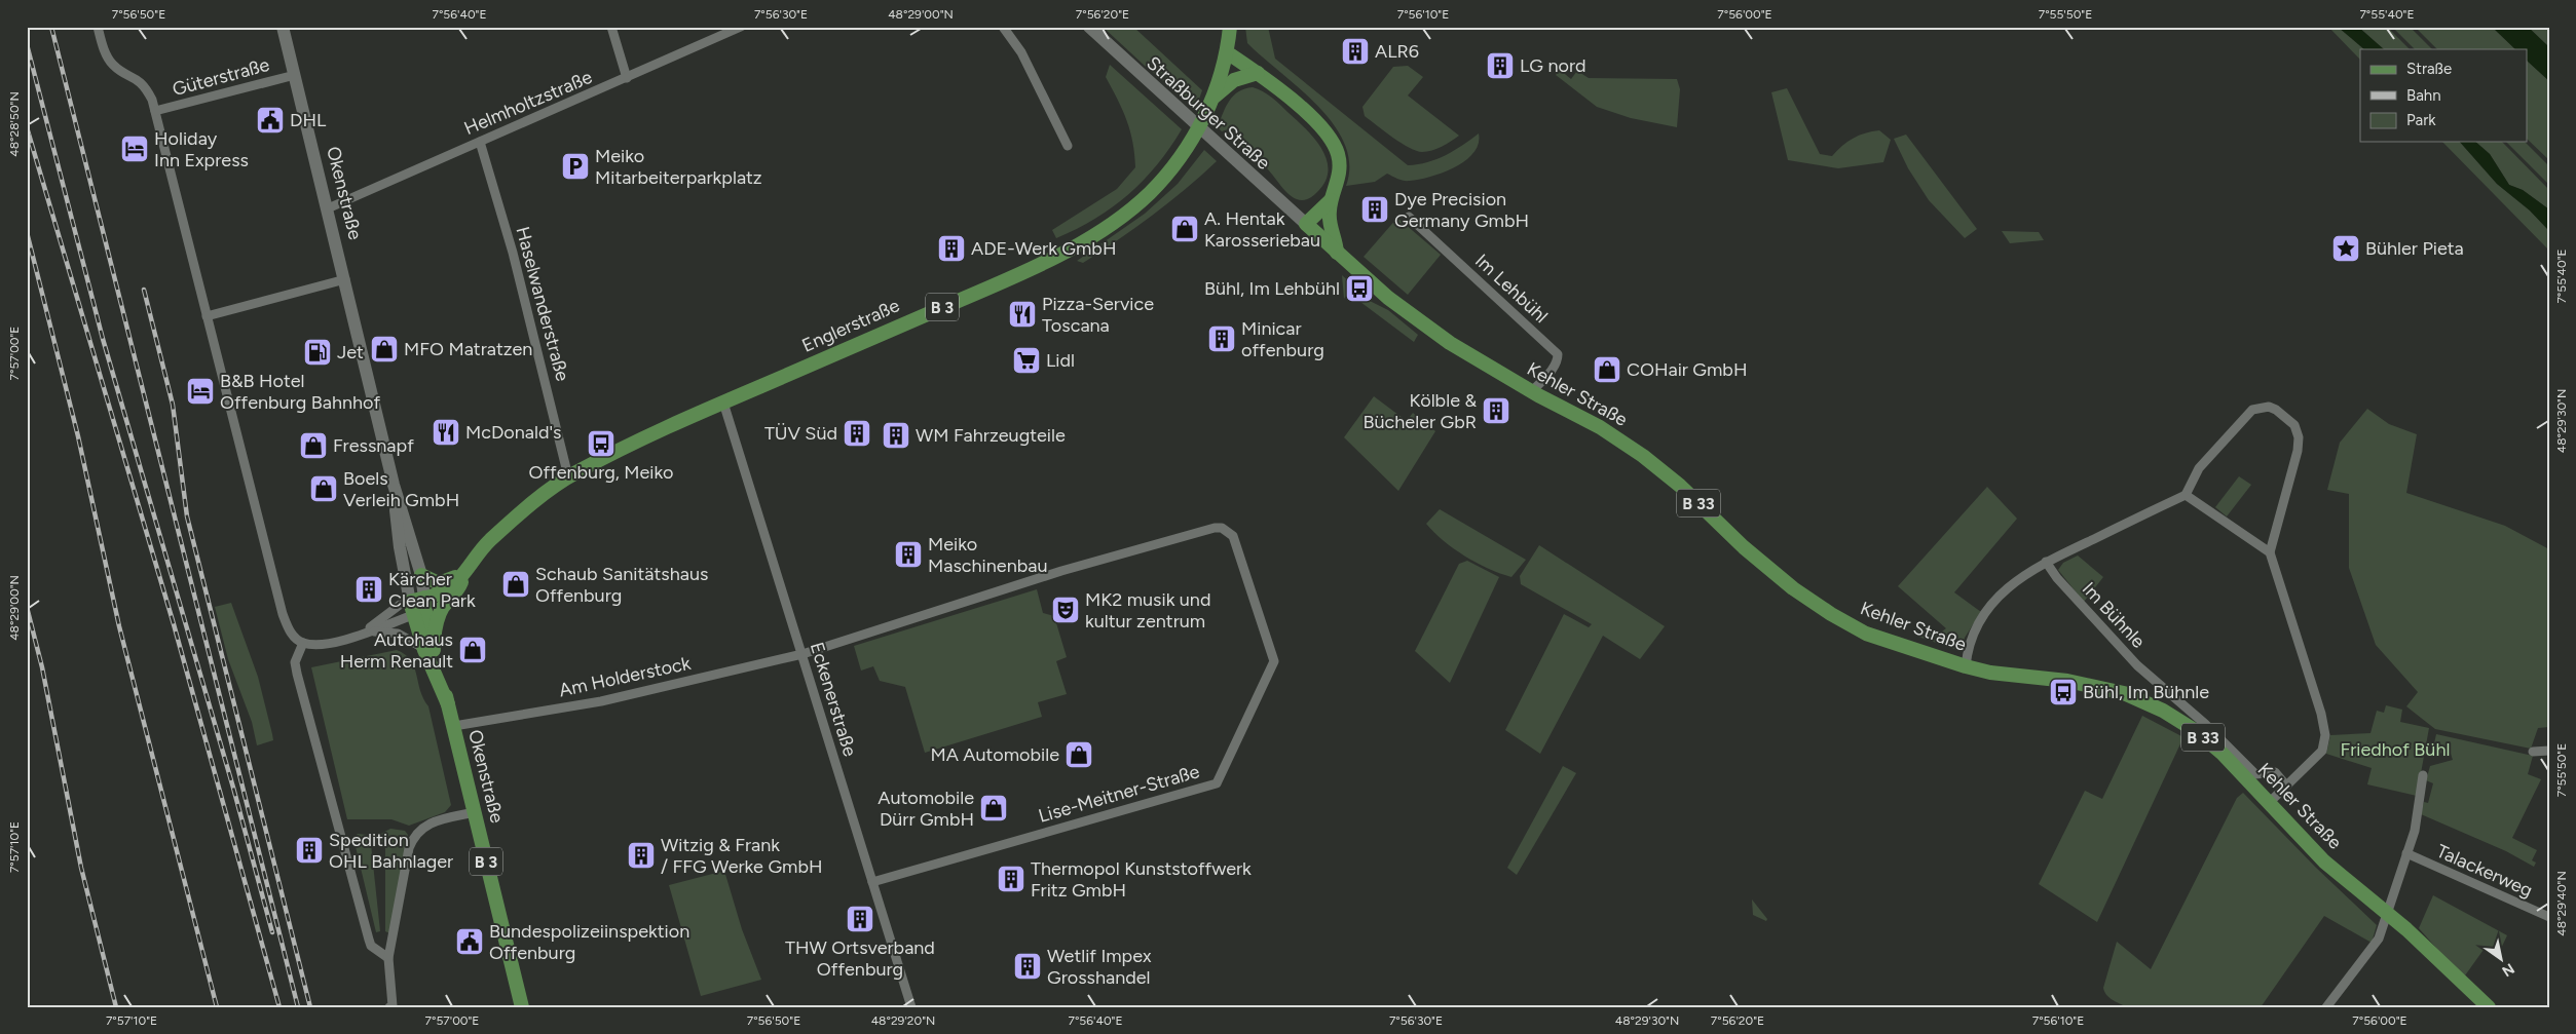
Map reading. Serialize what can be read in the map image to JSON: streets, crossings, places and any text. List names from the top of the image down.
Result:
{
  "streets": {
    "main road": [
      "Straßburger Straße",
      "Okenstraße",
      "B 3",
      "Englerstraße",
      "Kehler Straße",
      "B 33"
    ],
    "street": [
      "Güterstraße",
      "Helmholtzstraße",
      "Im Lehbühl",
      "Haselwanderstraße",
      "Im Bühnle",
      "Am Holderstock",
      "Eckenerstraße",
      "Lise-Meitner-Straße",
      "Talackerweg"
    ]
  },
  "crossings": [
    ["Güterstraße", "Okenstraße"],
    ["Helmholtzstraße", "Okenstraße"],
    ["Helmholtzstraße", "Haselwanderstraße"],
    ["Straßburger Straße", "Kehler Straße"],
    ["Okenstraße", "Englerstraße"],
    ["Okenstraße", "Am Holderstock"],
    ["Im Lehbühl", "Kehler Straße"],
    ["Haselwanderstraße", "Englerstraße"],
    ["B 3", "Englerstraße"],
    ["Englerstraße", "Eckenerstraße"],
    ["Kehler Straße", "Im Bühnle"],
    ["Am Holderstock", "Eckenerstraße"],
    ["Am Holderstock", "Lise-Meitner-Straße"],
    ["Eckenerstraße", "Lise-Meitner-Straße"]
  ],
  "parks": ["Friedhof Bühl"],
  "places": {
    "building": [
      "ALR6",
      "LG nord",
      "Dye Precision Germany GmbH",
      "ADE-Werk GmbH",
      "Minicar offenburg",
      "Kölble & Bücheler GbR",
      "TÜV Süd",
      "WM Fahrzeugteile",
      "Meiko Maschinenbau",
      "Kärcher Clean Park",
      "Spedition OHL Bahnlager",
      "Witzig & Frank / FFG Werke GmbH",
      "Thermopol Kunststoffwerk Fritz GmbH",
      "THW Ortsverband Offenburg",
      "Wetlif Impex Grosshandel"
    ],
    "public building": ["DHL", "Bundespolizeiinspektion Offenburg"],
    "hotel": ["Holiday Inn Express", "B&B Hotel Offenburg Bahnhof"],
    "parking": ["Meiko Mitarbeiterparkplatz"],
    "shop": [
      "A. Hentak Karosseriebau",
      "MFO Matratzen",
      "COHair GmbH",
      "Fressnapf",
      "Boels Verleih GmbH",
      "Schaub Sanitätshaus Offenburg",
      "Autohaus Herm Renault",
      "MA Automobile",
      "Automobile Dürr GmbH"
    ],
    "place": ["Bühler Pieta"],
    "bus stop": ["Bühl, Im Lehbühl", "Offenburg, Meiko", "Bühl, Im Bühnle"],
    "restaurant": ["Pizza-Service Toscana", "McDonald's"],
    "fuel station": ["Jet"],
    "supermarket": ["Lidl"],
    "theatre": ["MK2 musik und kultur zentrum"]
  },
  "legend": ["Straße", "Bahn", "Park"],
  "north": "bottom right",
  "coordinates": [
    "7°56'50\"E",
    "7°56'40\"E",
    "7°56'30\"E",
    "48°29'00\"N",
    "7°56'20\"E",
    "7°56'10\"E",
    "7°56'00\"E",
    "7°55'50\"E",
    "7°55'40\"E",
    "48°28'50\"N",
    "7°57'00\"E",
    "48°29'30\"N",
    "7°57'10\"E",
    "48°29'40\"N",
    "48°29'20\"N"
  ]
}
